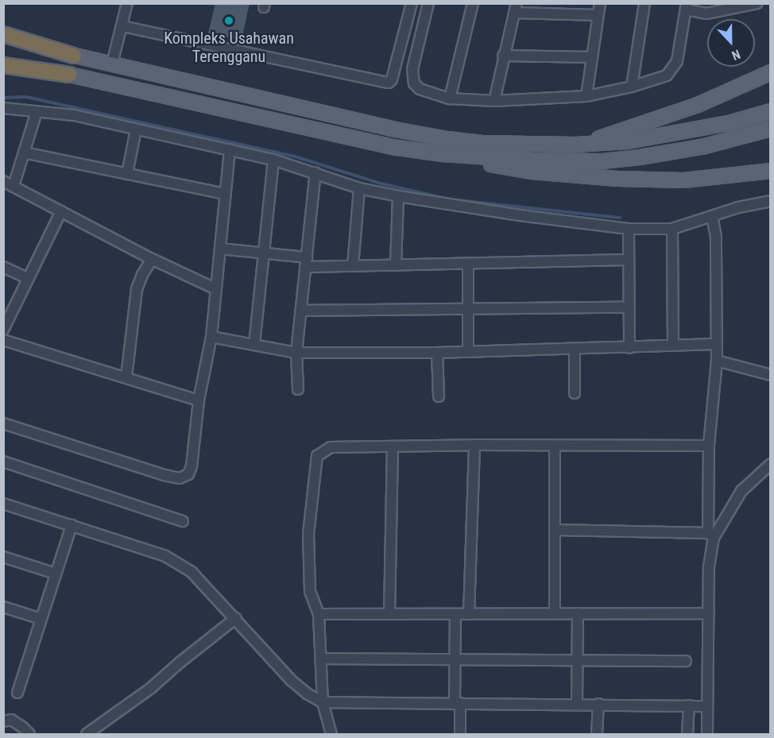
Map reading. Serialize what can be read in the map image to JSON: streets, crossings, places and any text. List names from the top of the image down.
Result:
{
  "places": ["Kompleks Usahawan Terengganu"],
  "north": "bottom"
}
